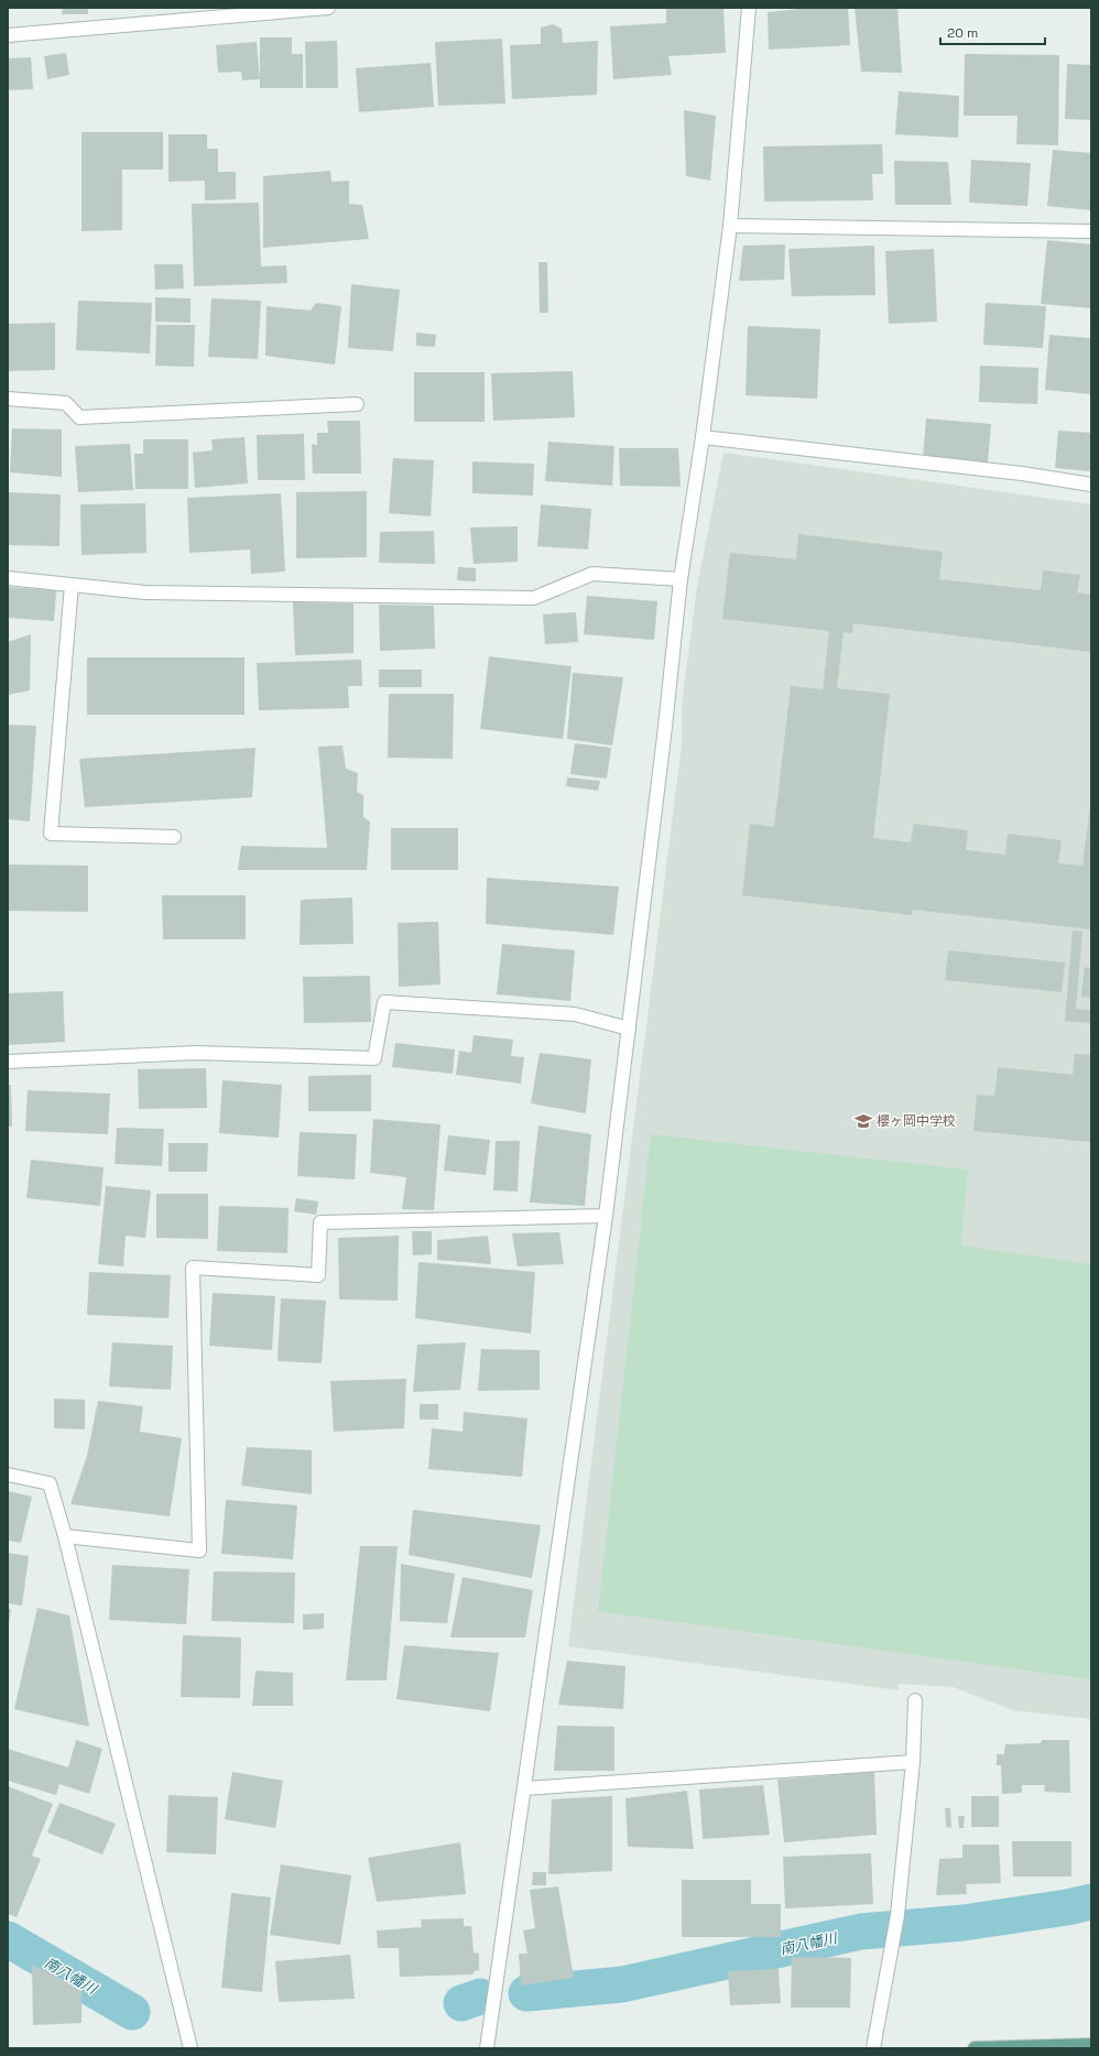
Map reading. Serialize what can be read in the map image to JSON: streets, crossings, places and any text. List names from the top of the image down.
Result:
{
  "water": ["南八幡川"],
  "places": {
    "school or university": ["櫻ヶ岡中学校"]
  },
  "scale_bar": "20 m"
}
